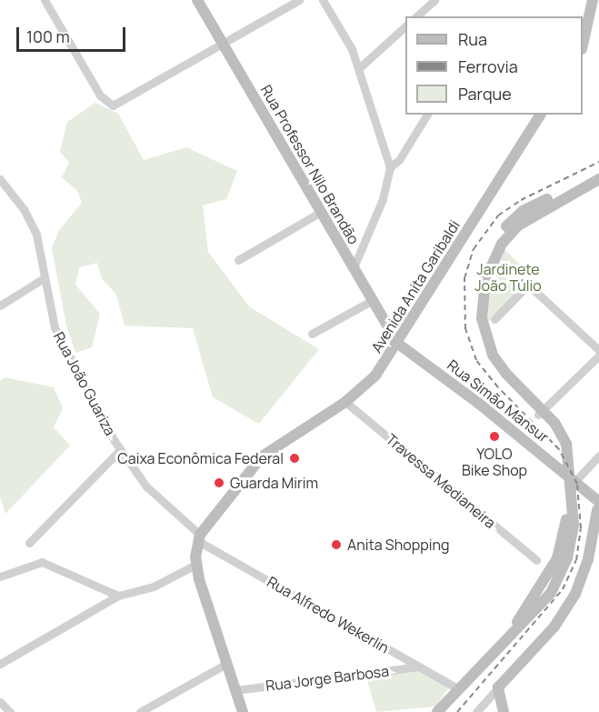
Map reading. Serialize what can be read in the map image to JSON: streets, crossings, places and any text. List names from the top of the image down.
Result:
{
  "streets": {
    "main road": ["Rua Professor Nilo Brandão", "Avenida Anita Garibaldi", "Rua Simão Mansur"],
    "street": [
      "Rua João Guariza",
      "Travessa Medianeira",
      "Rua Alfredo Wekerlin",
      "Rua Jorge Barbosa"
    ]
  },
  "crossings": [
    ["Rua Professor Nilo Brandão", "Avenida Anita Garibaldi"],
    ["Rua Professor Nilo Brandão", "Rua Simão Mansur"],
    ["Avenida Anita Garibaldi", "Rua João Guariza"],
    ["Avenida Anita Garibaldi", "Rua Simão Mansur"],
    ["Avenida Anita Garibaldi", "Travessa Medianeira"],
    ["Avenida Anita Garibaldi", "Rua Alfredo Wekerlin"],
    ["Rua João Guariza", "Rua Alfredo Wekerlin"],
    ["Rua Alfredo Wekerlin", "Rua Jorge Barbosa"]
  ],
  "parks": ["Jardinete João Túlio"],
  "places": [
    "YOLO Bike Shop",
    "Caixa Econômica Federal",
    "Guarda Mirim",
    "Anita Shopping"
  ],
  "legend": ["Rua", "Ferrovia", "Parque"],
  "scale_bar": "100 m"
}
